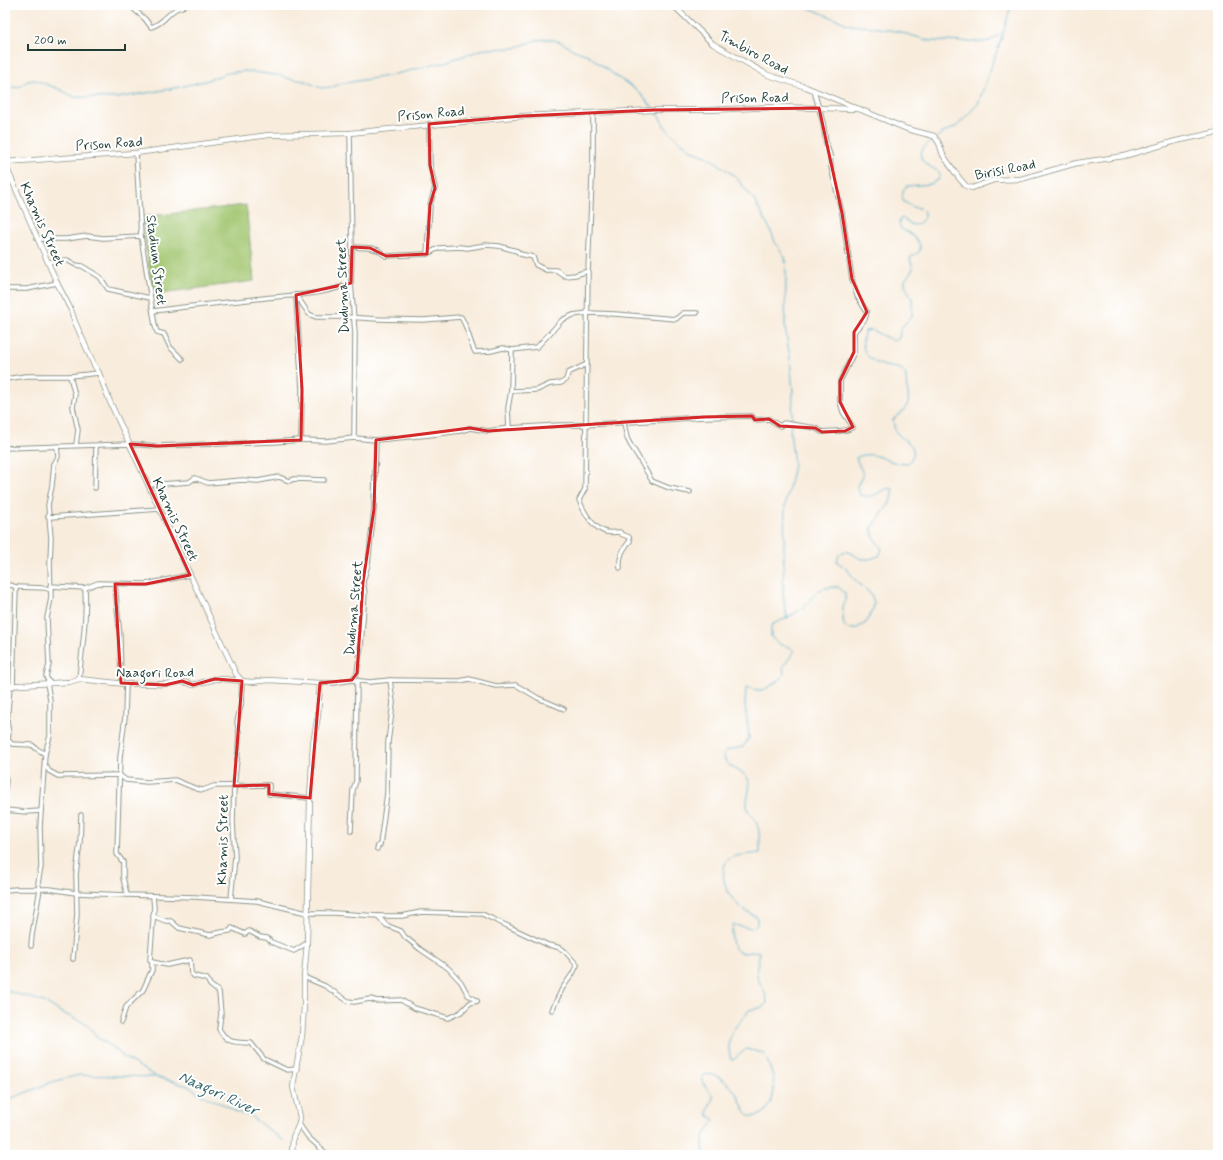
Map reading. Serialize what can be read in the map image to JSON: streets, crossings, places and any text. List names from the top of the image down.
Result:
{
  "streets": {
    "street": [
      "Timbiro Road",
      "Prison Road",
      "Birisi Road",
      "Khamis Street",
      "Stadium Street",
      "Duduma Street",
      "Naagori Road"
    ]
  },
  "crossings": [
    ["Timbiro Road", "Prison Road"],
    ["Timbiro Road", "Birisi Road"],
    ["Prison Road", "Birisi Road"],
    ["Prison Road", "Khamis Street"],
    ["Prison Road", "Stadium Street"],
    ["Prison Road", "Duduma Street"],
    ["Khamis Street", "Naagori Road"],
    ["Duduma Street", "Naagori Road"]
  ],
  "water": ["Naagori River"],
  "scale_bar": "200 m"
}
